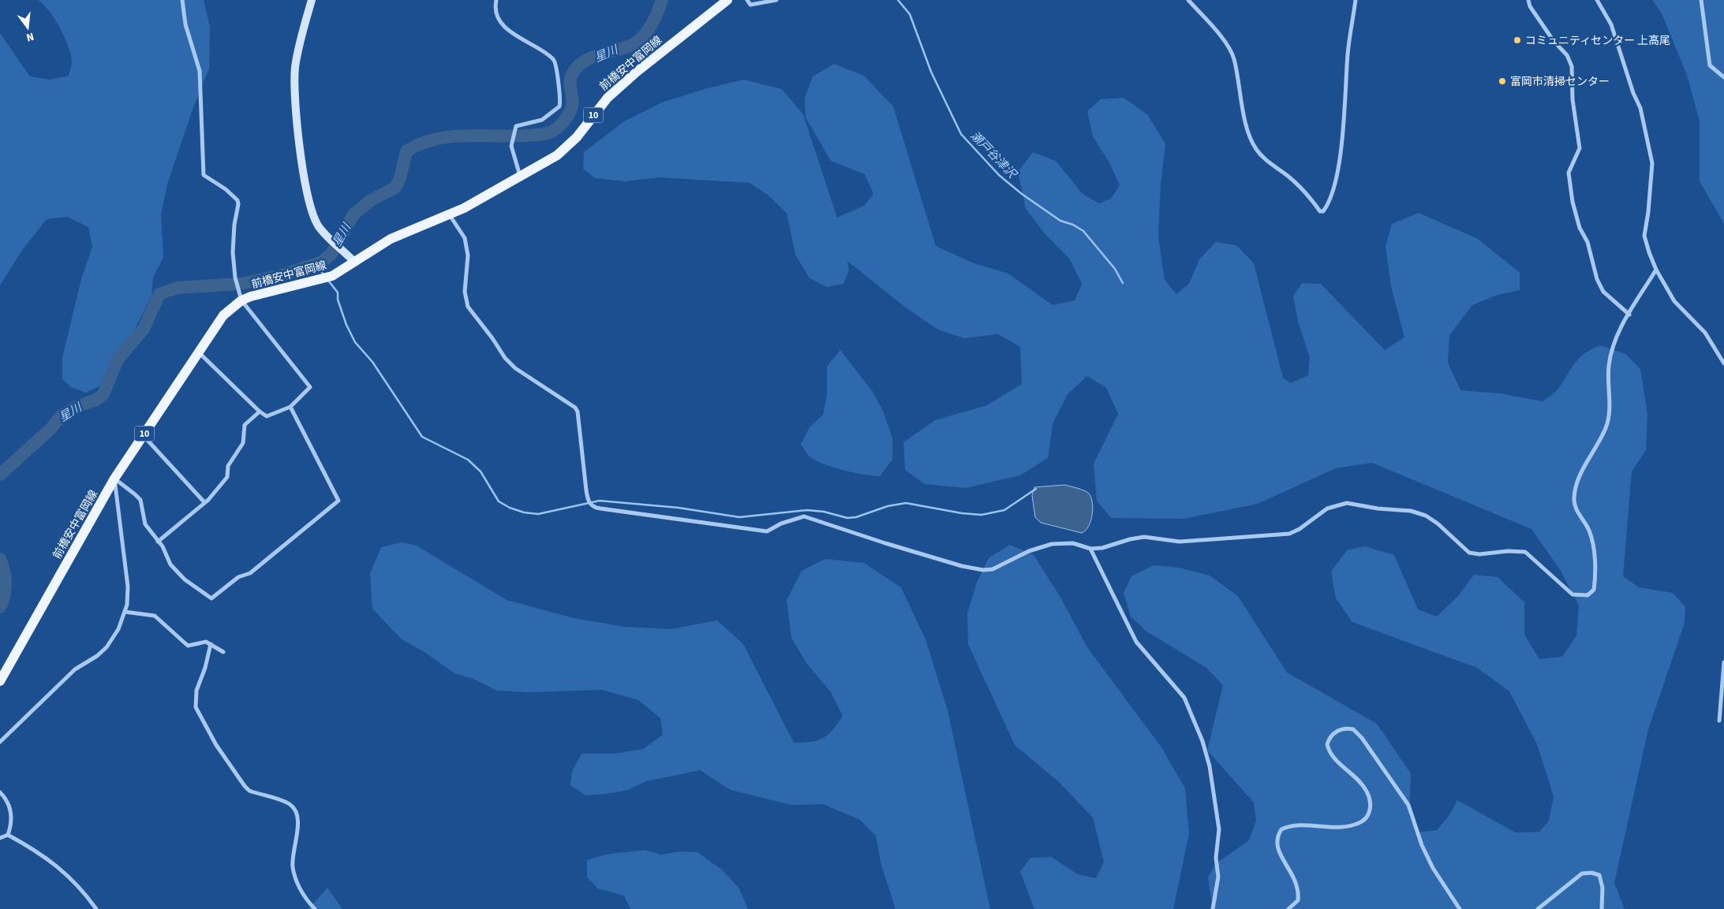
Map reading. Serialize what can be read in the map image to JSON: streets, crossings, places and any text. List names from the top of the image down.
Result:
{
  "streets": {
    "main road": ["前橋安中富岡線", "10"]
  },
  "water": ["星川", "瀬戸谷津沢"],
  "places": ["コミュニティセンター 上高尾", "富岡市清掃センター"],
  "north": "bottom"
}
